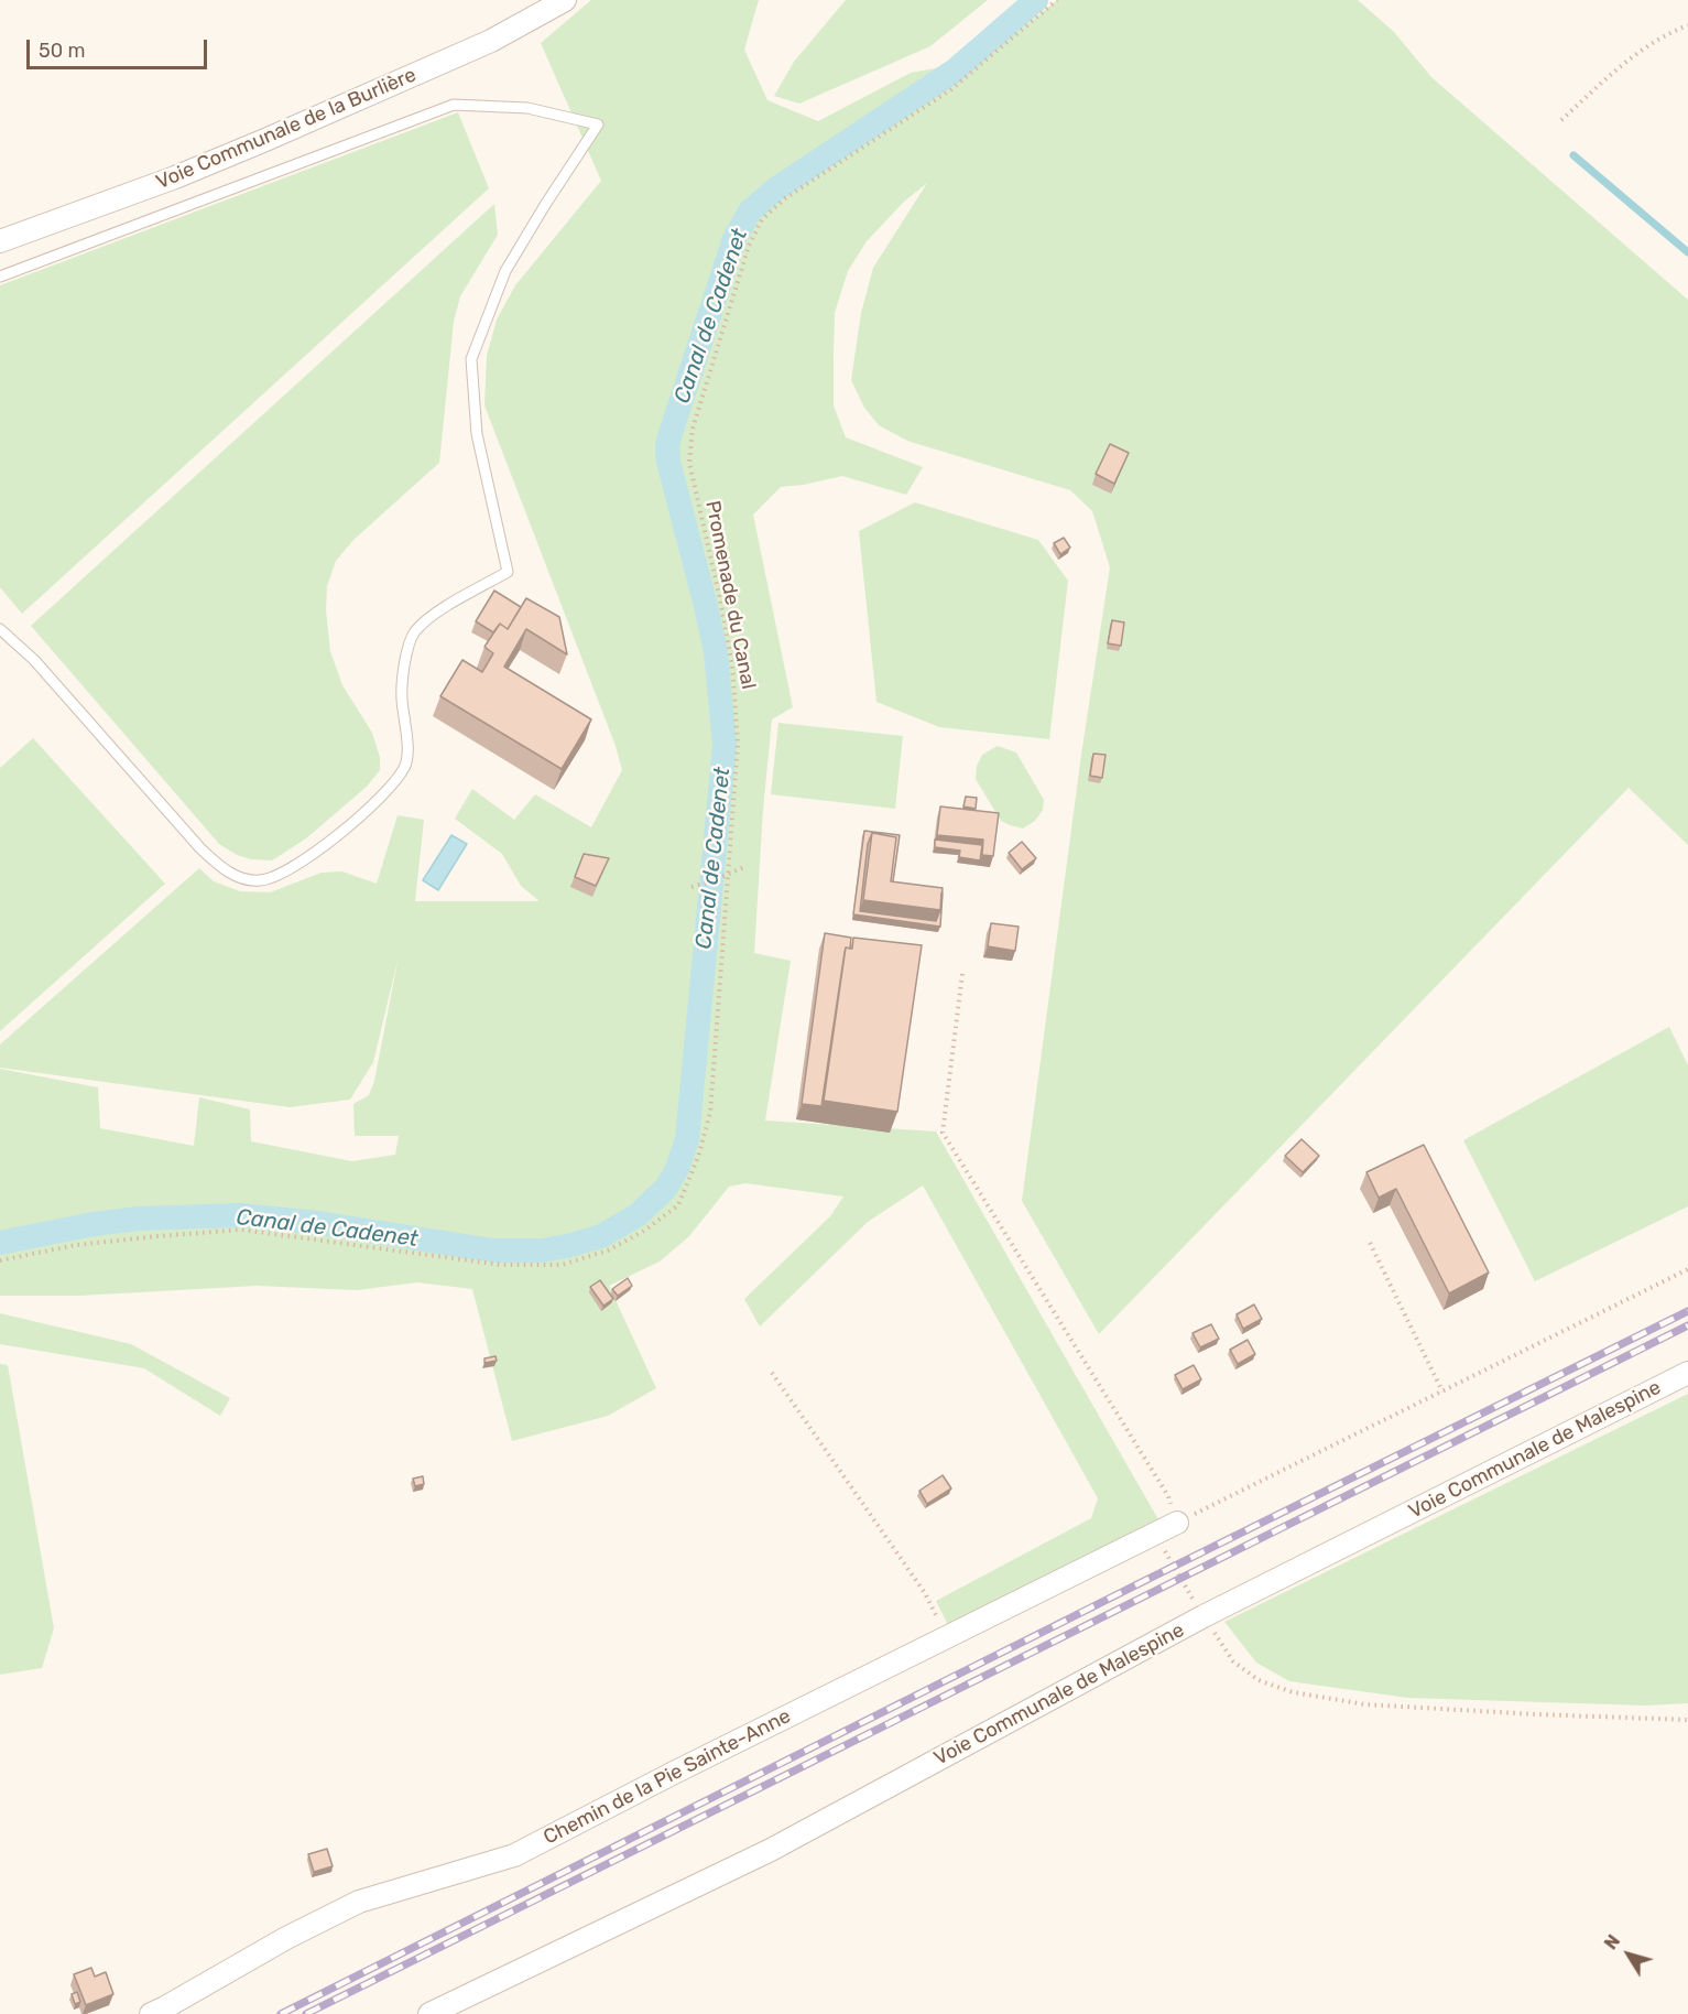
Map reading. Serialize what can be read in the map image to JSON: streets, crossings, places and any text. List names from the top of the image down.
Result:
{
  "streets": {
    "street": ["Voie Communale de la Burlière", "Voie Communale de Malespine", "Chemin de la Pie Sainte-Anne"],
    "path": ["Promenade du Canal"]
  },
  "water": ["Canal de Cadenet"],
  "scale_bar": "50 m",
  "north": "top left"
}
